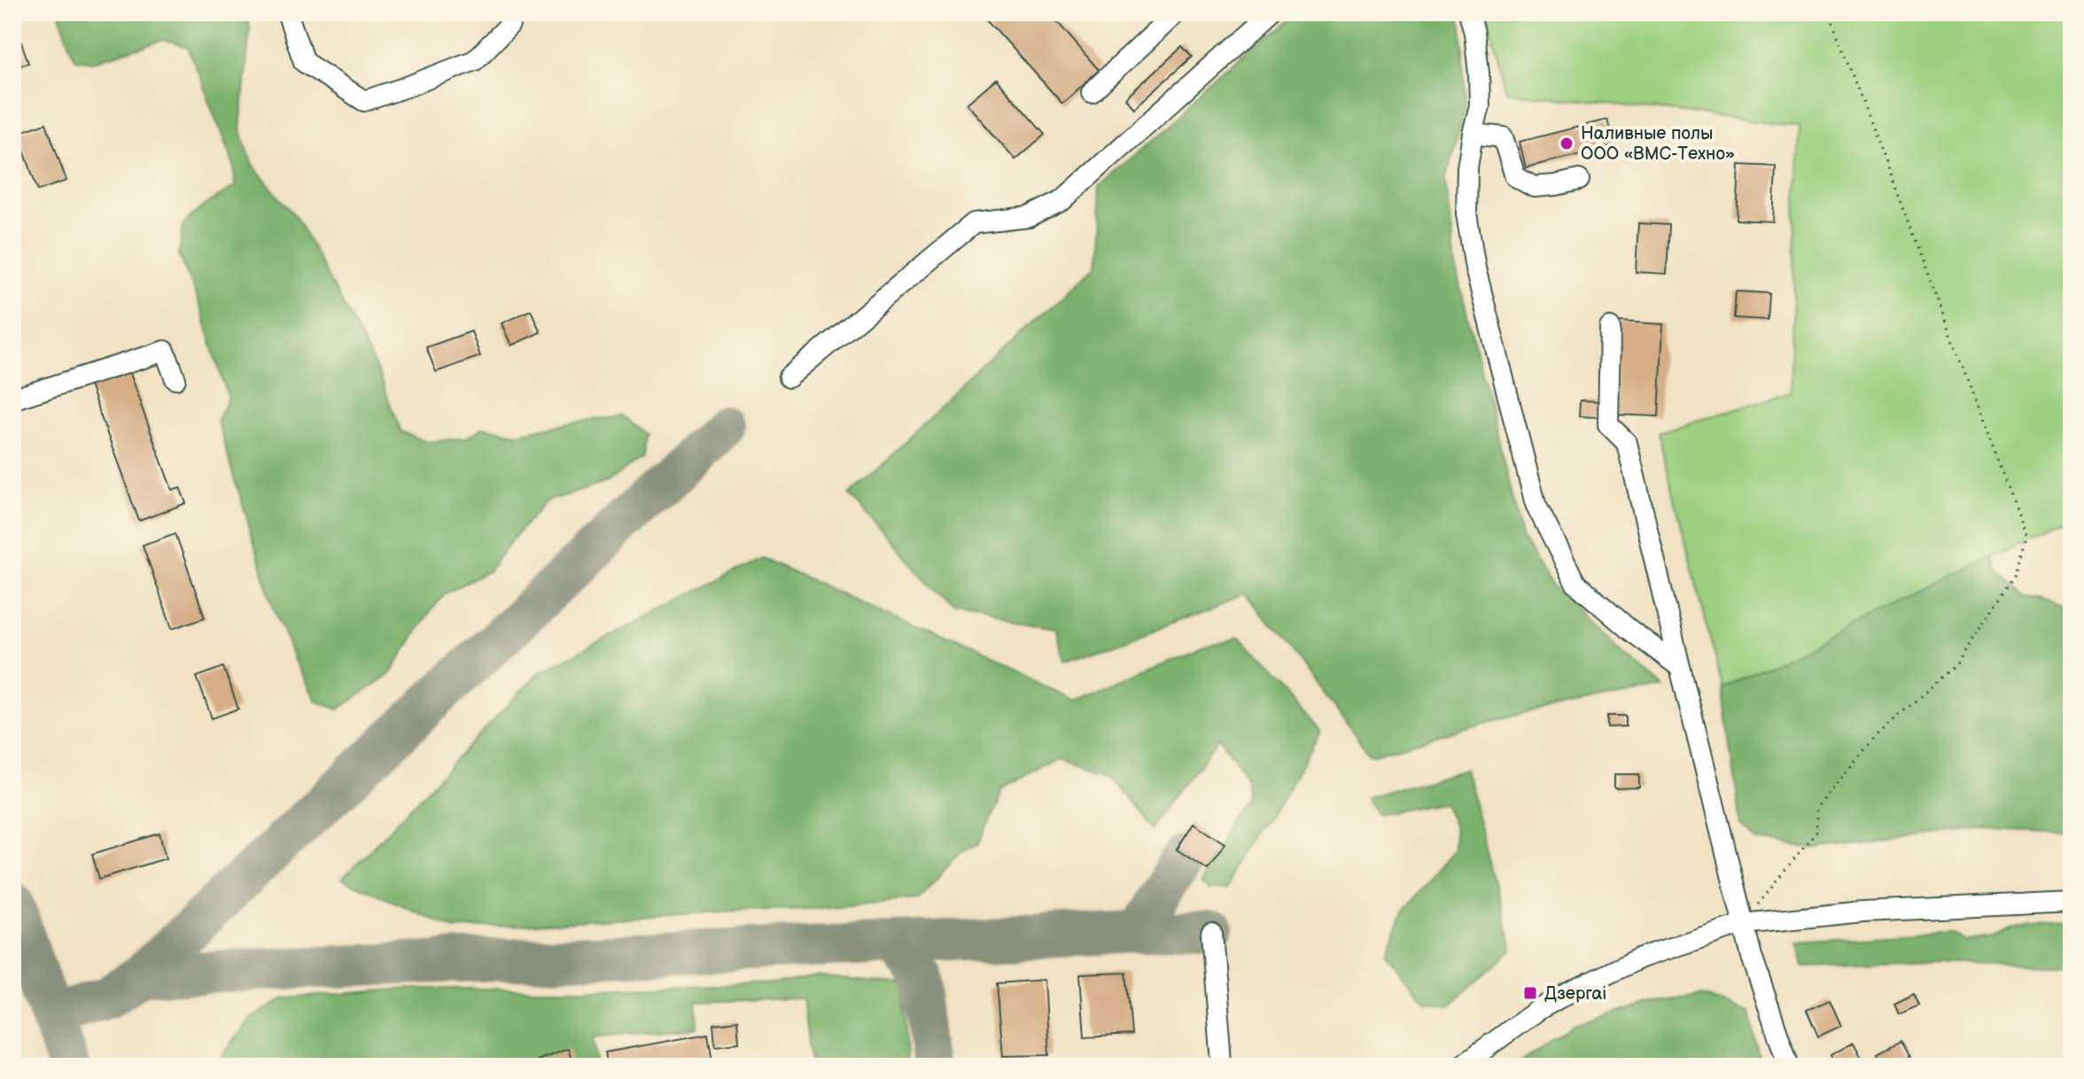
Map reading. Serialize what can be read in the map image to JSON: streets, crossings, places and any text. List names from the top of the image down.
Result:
{
  "places": {
    "other": ["Наливные полы ООО «ВМС-Техно»"],
    "transit": ["Дзергаі"]
  }
}
